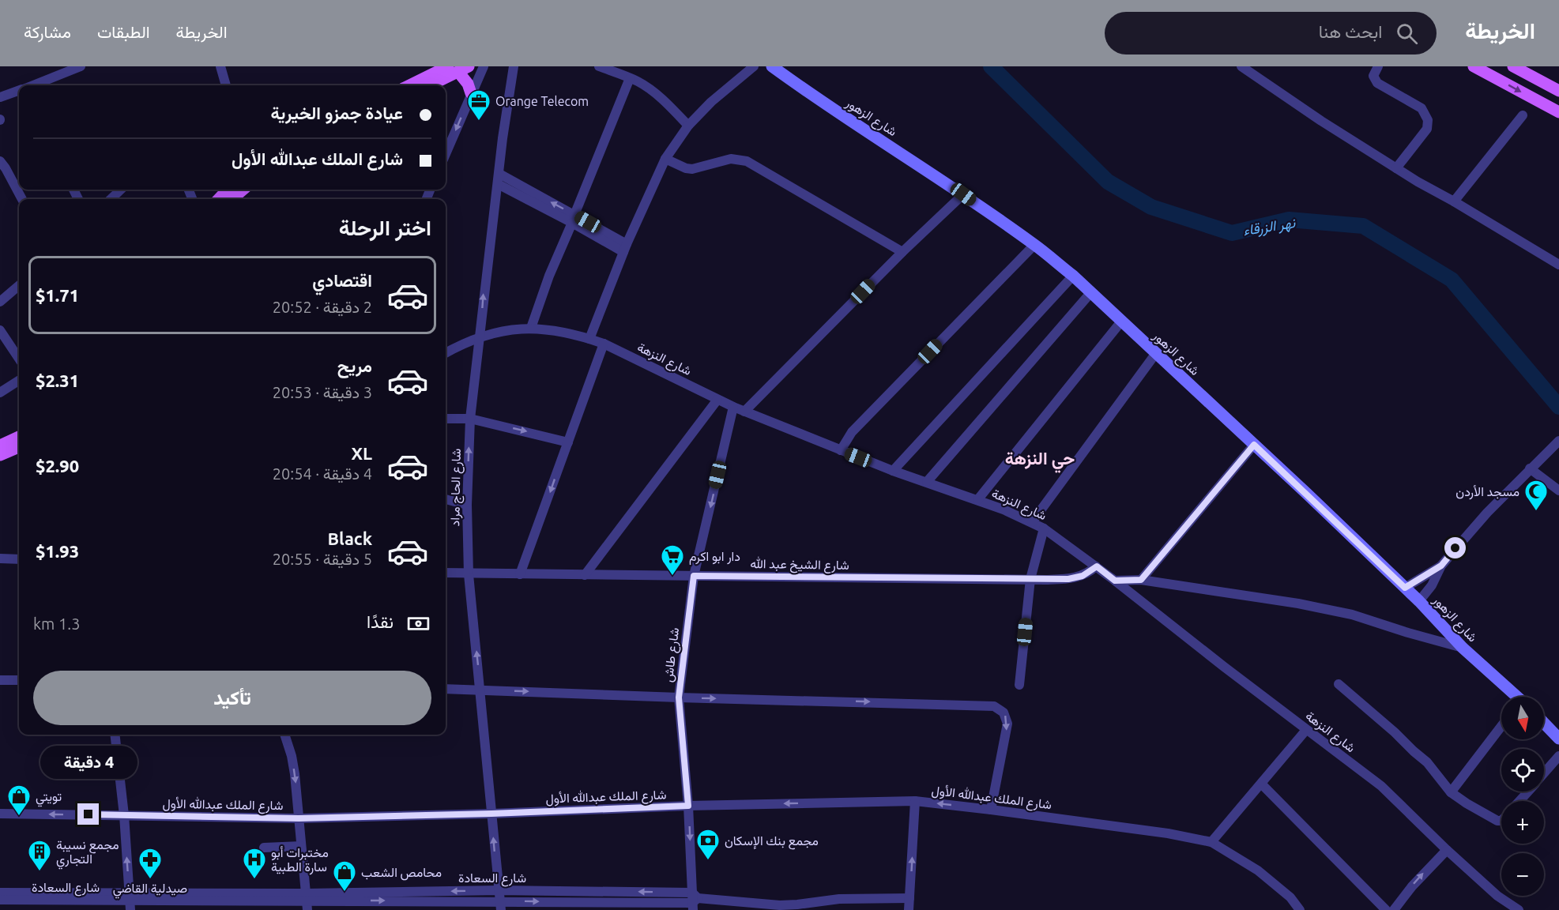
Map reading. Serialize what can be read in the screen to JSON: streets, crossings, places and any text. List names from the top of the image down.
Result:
{
  "streets": {
    "main road": ["شارع الزهور"],
    "street": [
      "شارع النزهة",
      "شارع الحاج مراد",
      "شارع الشيخ عبد الله",
      "شارع طاش",
      "شارع الملك عبدالله الأول",
      "شارع السعادة"
    ]
  },
  "crossings": [
    ["شارع النزهة", "شارع الحاج مراد"],
    ["شارع النزهة", "شارع الشيخ عبد الله"],
    ["شارع النزهة", "شارع طاش"],
    ["شارع الحاج مراد", "شارع الشيخ عبد الله"],
    ["شارع الحاج مراد", "شارع الملك عبدالله الأول"],
    ["شارع الحاج مراد", "شارع السعادة"],
    ["شارع الشيخ عبد الله", "شارع طاش"],
    ["شارع طاش", "شارع الملك عبدالله الأول"],
    ["شارع طاش", "شارع السعادة"]
  ],
  "one_way": ["شارع طاش"],
  "districts": ["حي النزهة"],
  "water": ["نهر الزرقاء"],
  "places": {
    "office": ["Orange Telecom"],
    "mosque": ["مسجد الأردن"],
    "supermarket": ["دار ابو اكرم"],
    "shop": ["تويتي", "محامص الشعب"],
    "bank": ["مجمع بنك الإسكان"],
    "building": ["مجمع نسيبة التجاري"],
    "pharmacy": ["صيدلية القاضي"],
    "hospital": ["مختبرات أبو سارة الطبية"]
  },
  "north": "bottom",
  "page": {
    "header": "الخريطة",
    "search": "ابحث هنا",
    "nav": ["الخريطة", "الطبقات", "مشاركة"],
    "banner": ["عيادة جمزو الخيرية", "شارع الملك عبدالله الأول"],
    "heading": "اختر الرحلة",
    "list": [
      {
        "name": "اقتصادي",
        "note": "2 دقيقة · 20:52",
        "value": "$1.71"
      },
      {
        "name": "مريح",
        "note": "3 دقيقة · 20:53",
        "value": "$2.31"
      },
      {
        "name": "XL",
        "note": "4 دقيقة · 20:54",
        "value": "$2.90"
      },
      {
        "name": "Black",
        "note": "5 دقيقة · 20:55",
        "value": "$1.93"
      }
    ],
    "pay": ["نقدًا", "1.3 km"],
    "buttons": "تأكيد",
    "map_buttons": ["+", "−"],
    "bubble": "4 دقيقة"
  }
}
